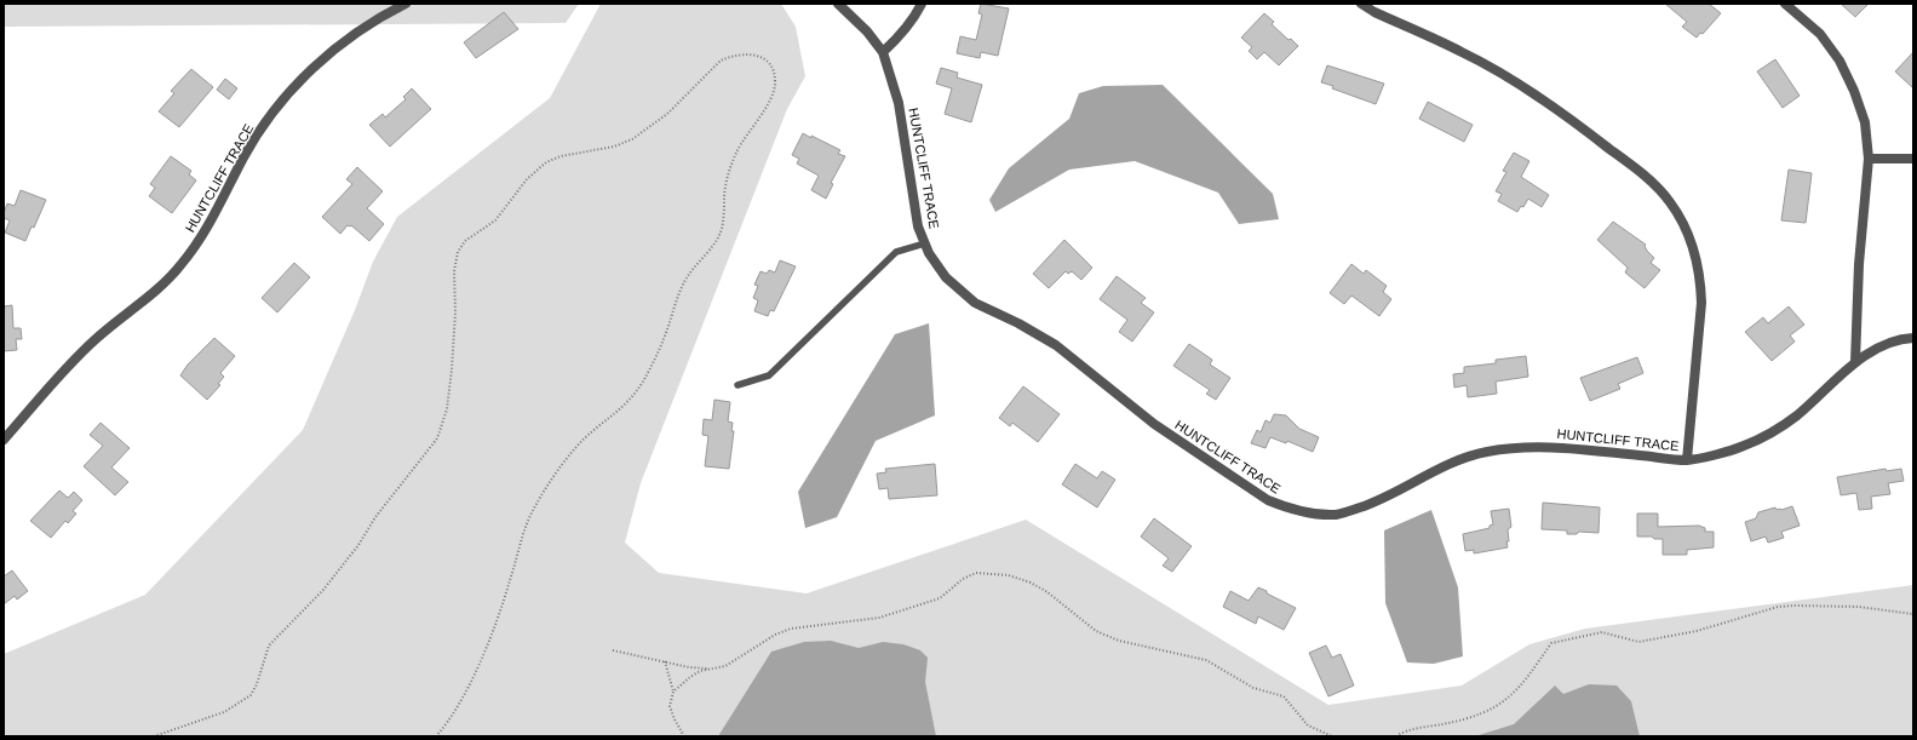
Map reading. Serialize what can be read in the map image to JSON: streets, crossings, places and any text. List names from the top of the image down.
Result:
{
  "streets": {
    "street": ["HUNTCLIFF TRACE"]
  }
}
